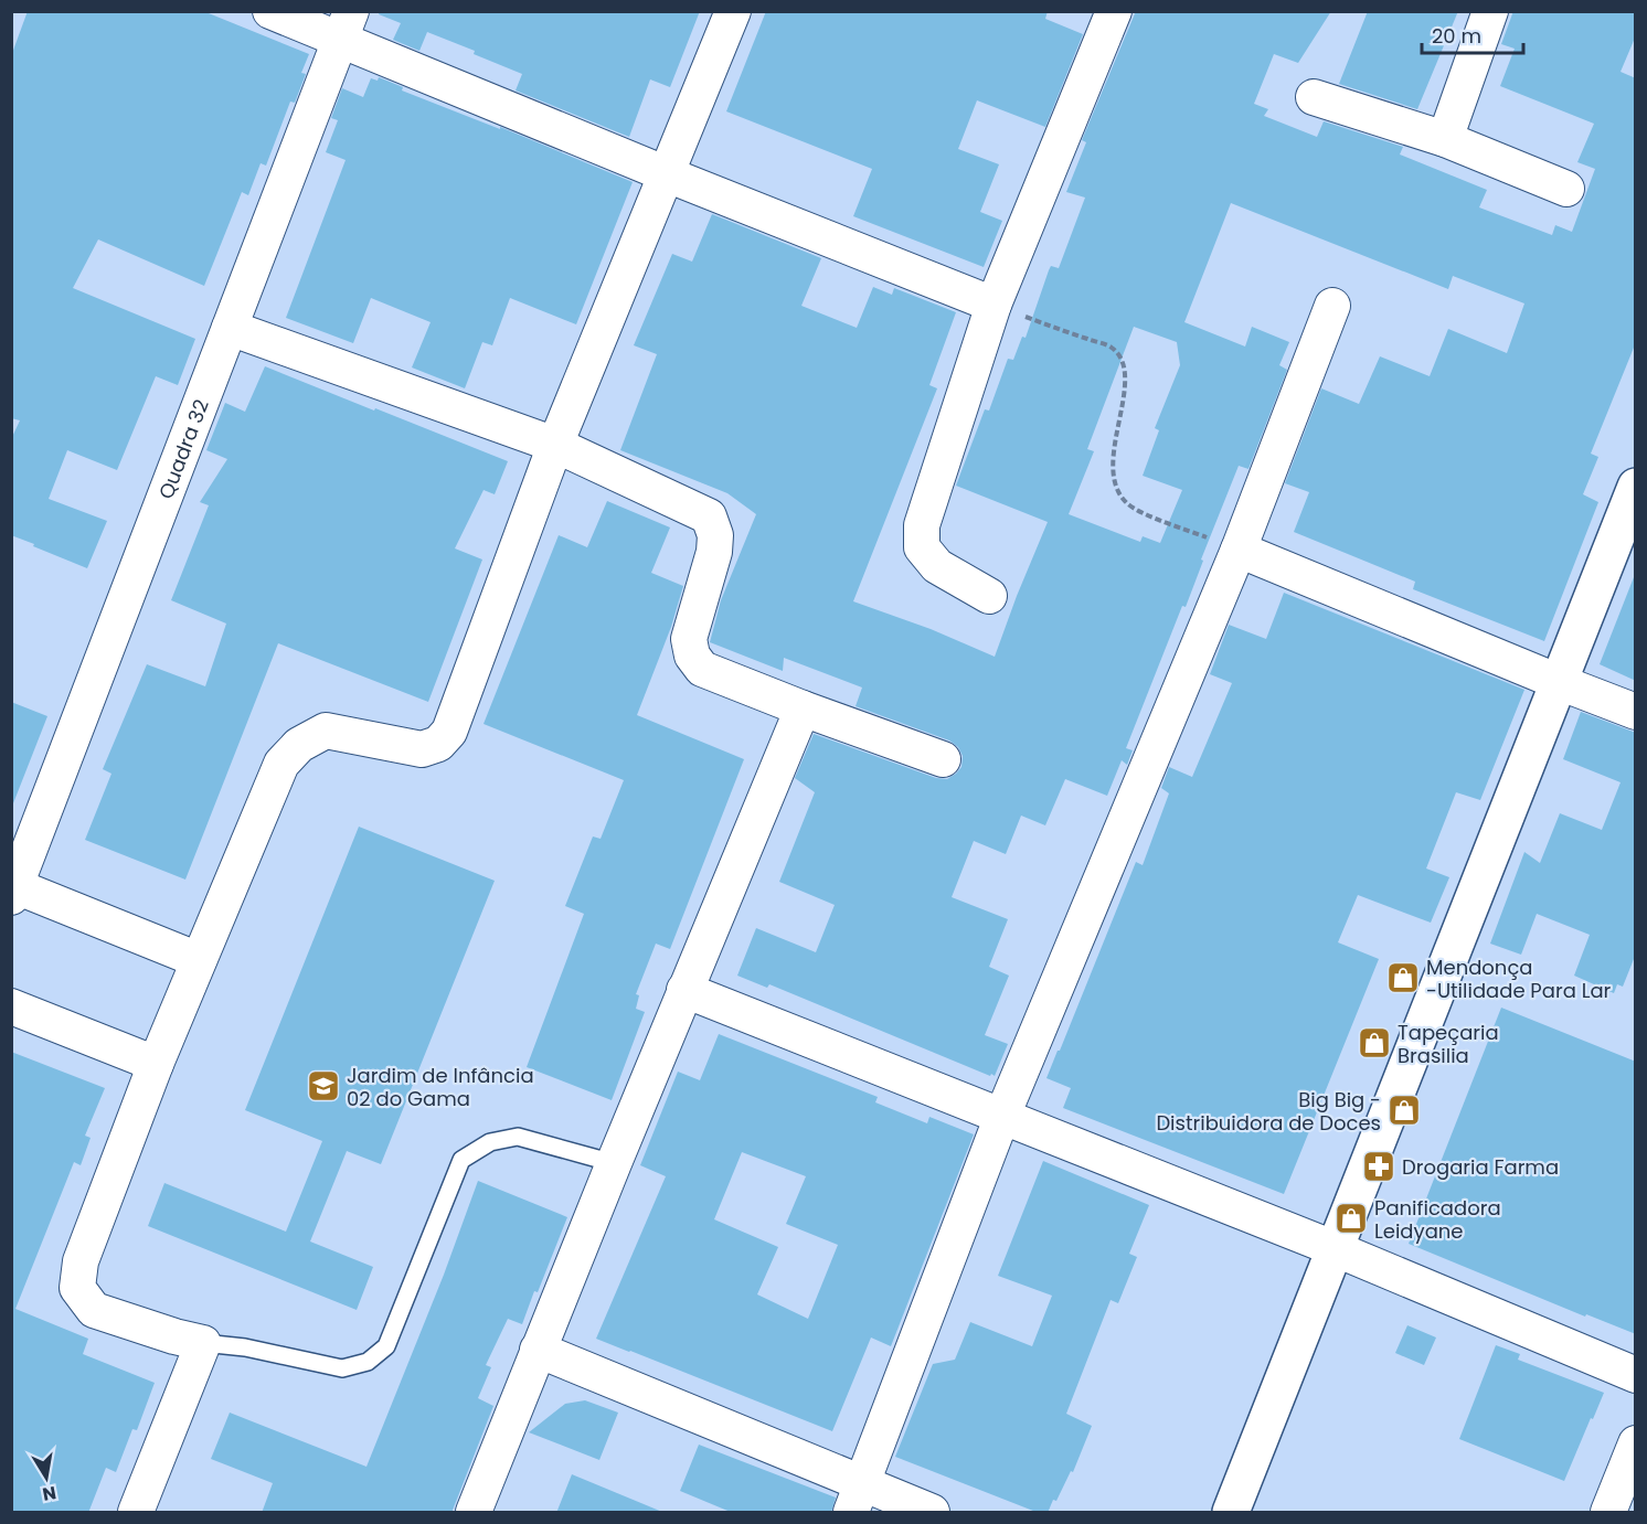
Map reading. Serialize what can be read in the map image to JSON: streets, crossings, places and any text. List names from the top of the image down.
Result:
{
  "streets": {
    "street": ["Quadra 32"]
  },
  "places": {
    "shop": [
      "Mendonça -Utilidade Para Lar",
      "Tapeçaria Brasilia",
      "Big Big - Distribuidora de Doces",
      "Panificadora Leidyane"
    ],
    "school or university": ["Jardim de Infância 02 do Gama"],
    "pharmacy": ["Drogaria Farma"]
  },
  "scale_bar": "20 m",
  "north": "bottom"
}
